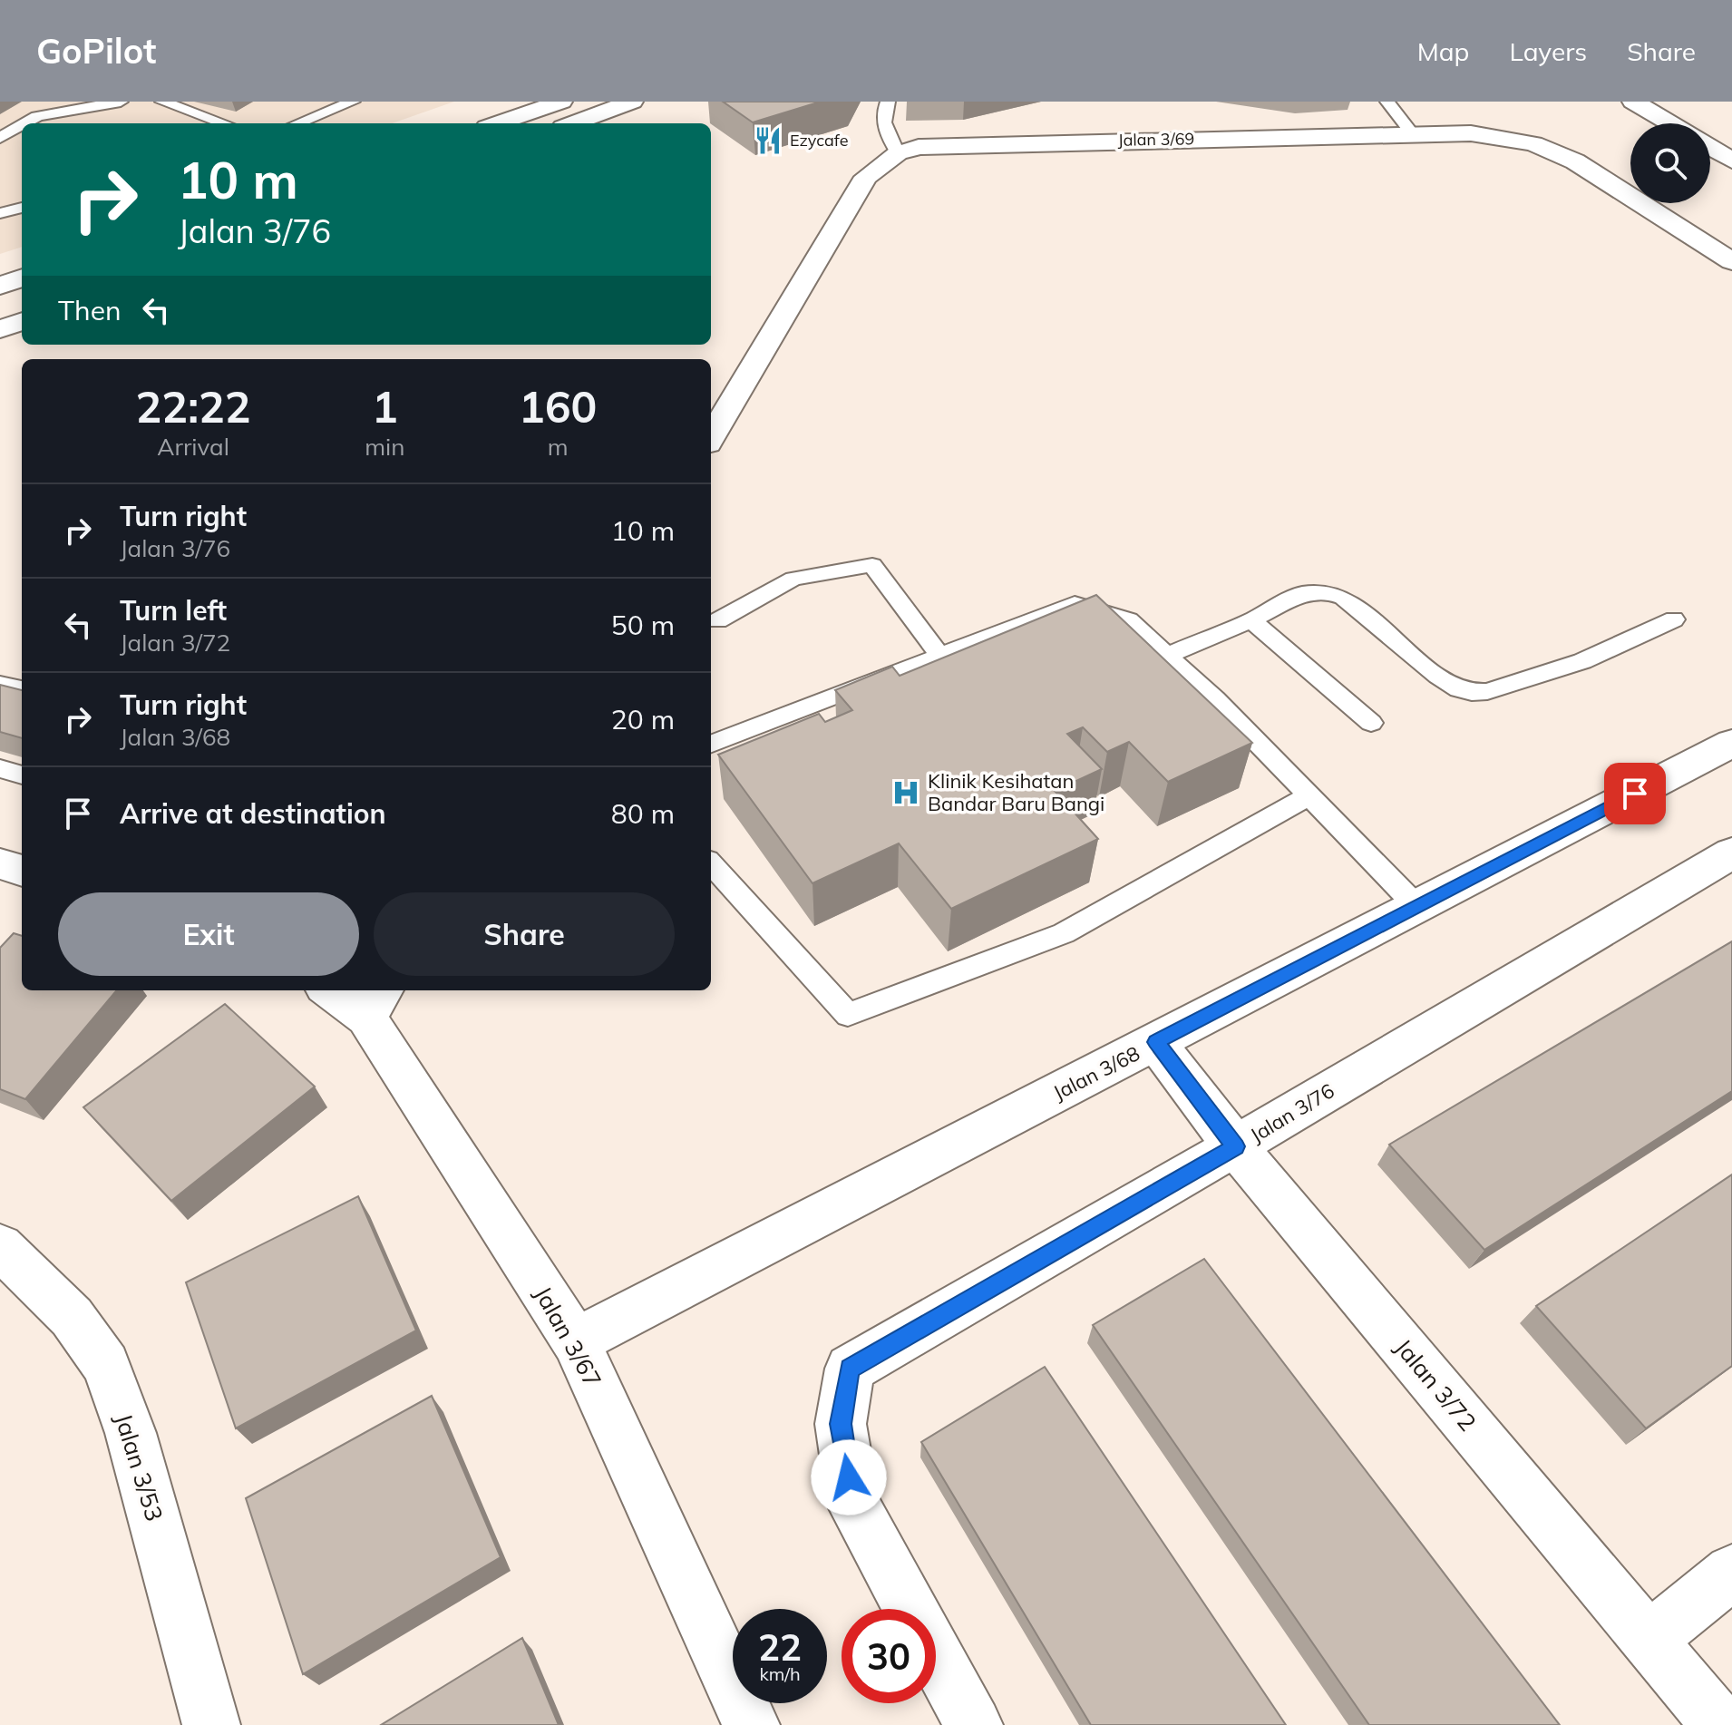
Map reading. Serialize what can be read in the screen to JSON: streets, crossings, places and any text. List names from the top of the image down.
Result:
{
  "streets": {
    "street": [
      "Jalan 3/69",
      "Jalan 3/68",
      "Jalan 3/76",
      "Jalan 3/67",
      "Jalan 3/72",
      "Jalan 3/53"
    ]
  },
  "crossings": [
    ["Jalan 3/68", "Jalan 3/67"],
    ["Jalan 3/68", "Jalan 3/72"],
    ["Jalan 3/76", "Jalan 3/72"]
  ],
  "places": {
    "restaurant": ["Ezycafe"],
    "hospital": ["Klinik Kesihatan Bandar Baru Bangi"]
  },
  "page": {
    "header": "GoPilot",
    "nav": ["Map", "Layers", "Share"],
    "turn": ["10 m", "Jalan 3/76"],
    "then": "Then",
    "eta": [
      "22:22",
      "Arrival",
      "1",
      "min",
      "160",
      "m"
    ],
    "list": [
      {
        "name": "Turn right",
        "note": "Jalan 3/76",
        "value": "10 m"
      },
      {
        "name": "Turn left",
        "note": "Jalan 3/72",
        "value": "50 m"
      },
      {
        "name": "Turn right",
        "note": "Jalan 3/68",
        "value": "20 m"
      },
      {
        "name": "Arrive at destination",
        "value": "80 m"
      }
    ],
    "buttons": ["Exit", "Share"],
    "speed": "22 km/h",
    "limit": "30"
  }
}
